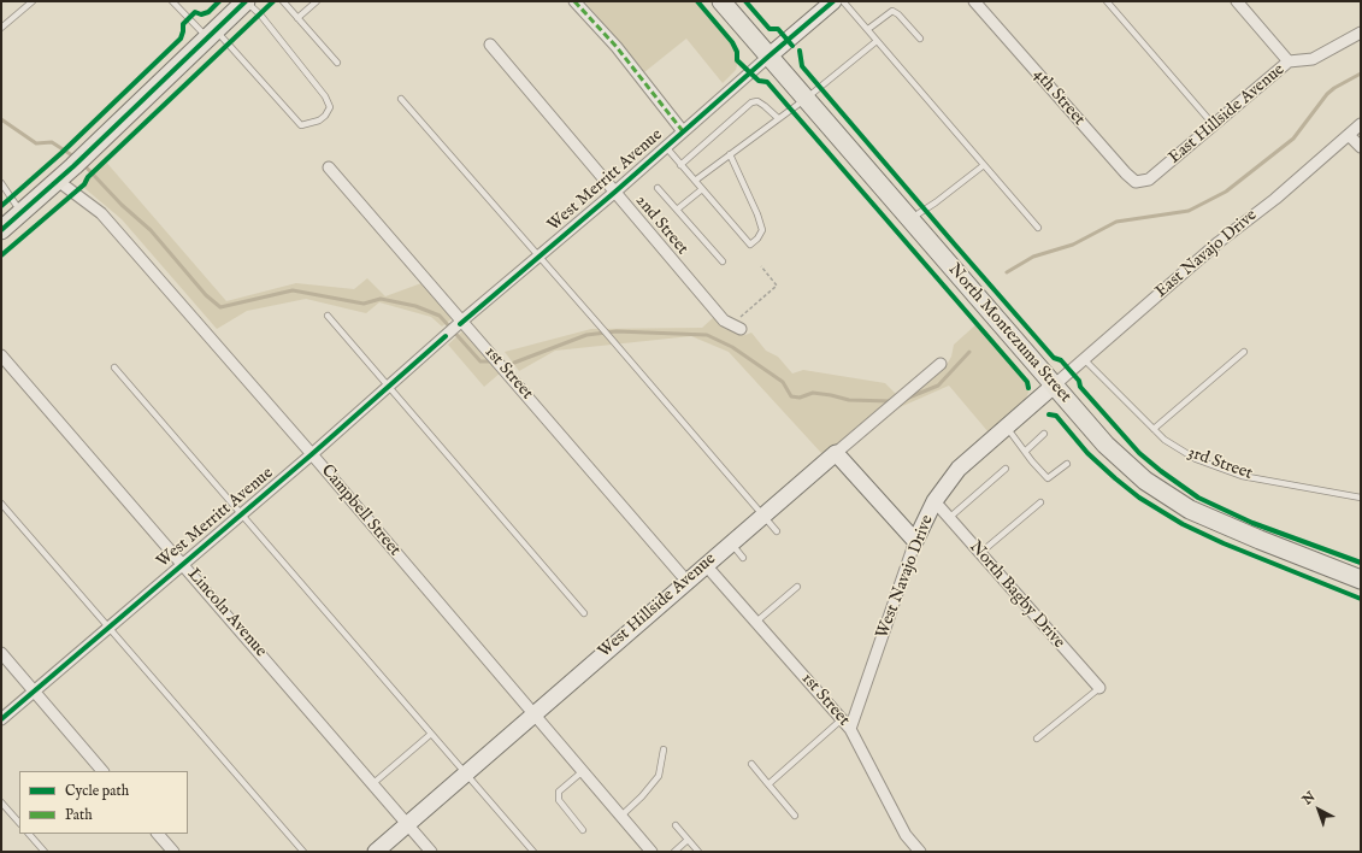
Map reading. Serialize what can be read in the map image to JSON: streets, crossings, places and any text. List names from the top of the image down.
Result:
{
  "streets": {
    "main road": ["North Montezuma Street"],
    "street": [
      "4th Street",
      "East Hillside Avenue",
      "West Merritt Avenue",
      "2nd Street",
      "East Navajo Drive",
      "1st Street",
      "Campbell Street",
      "West Navajo Drive",
      "North Bagby Drive",
      "West Hillside Avenue",
      "Lincoln Avenue"
    ],
    "lane": ["3rd Street"]
  },
  "crossings": [
    ["4th Street", "East Hillside Avenue"],
    ["West Merritt Avenue", "2nd Street"],
    ["West Merritt Avenue", "North Montezuma Street"],
    ["West Merritt Avenue", "1st Street"],
    ["West Merritt Avenue", "Campbell Street"],
    ["West Merritt Avenue", "Lincoln Avenue"],
    ["East Navajo Drive", "North Montezuma Street"],
    ["East Navajo Drive", "3rd Street"],
    ["East Navajo Drive", "West Navajo Drive"],
    ["North Montezuma Street", "West Navajo Drive"],
    ["1st Street", "West Navajo Drive"],
    ["1st Street", "West Hillside Avenue"],
    ["Campbell Street", "West Hillside Avenue"],
    ["West Navajo Drive", "North Bagby Drive"],
    ["West Hillside Avenue", "Lincoln Avenue"]
  ],
  "legend": ["Cycle path", "Path"],
  "north": "top left"
}
